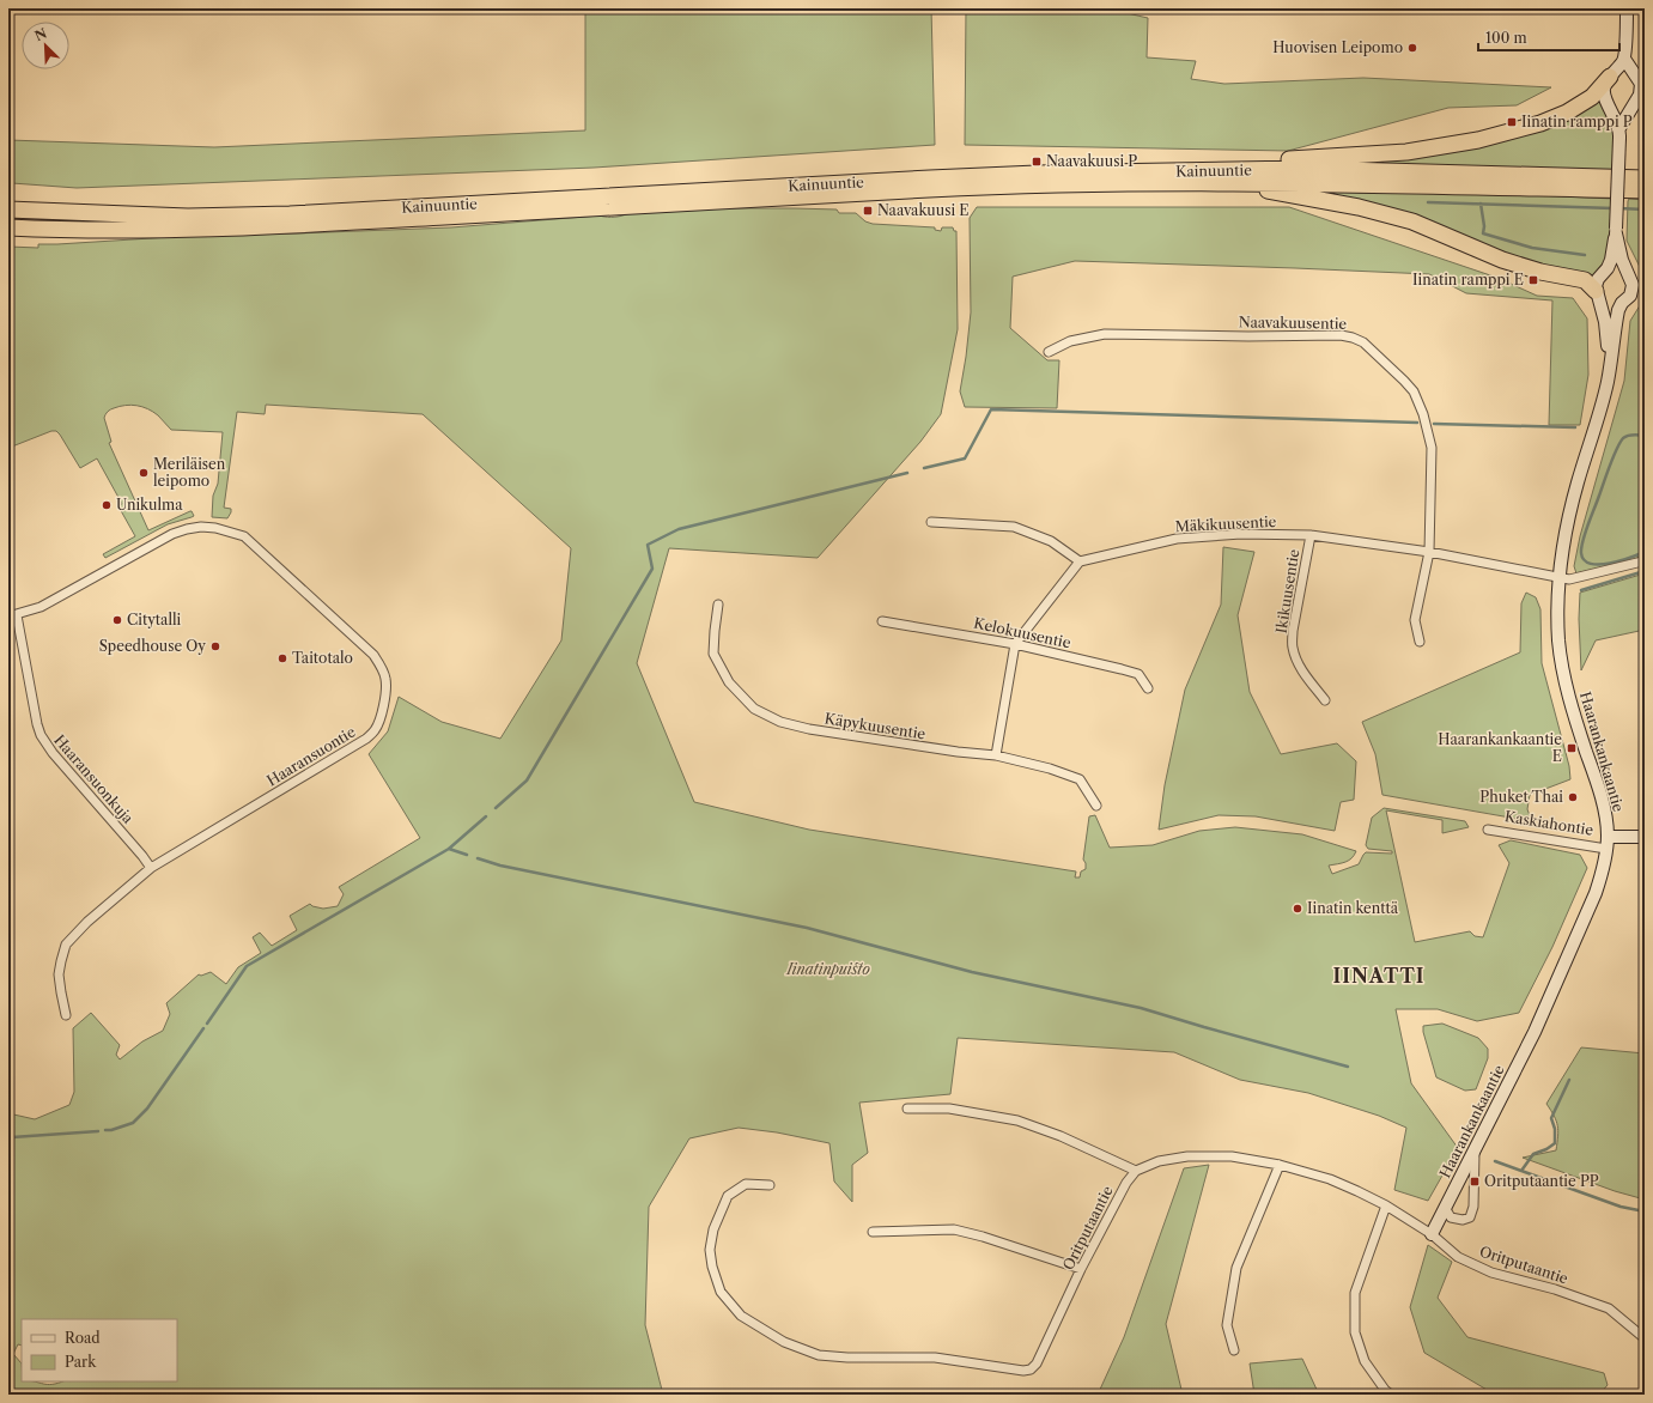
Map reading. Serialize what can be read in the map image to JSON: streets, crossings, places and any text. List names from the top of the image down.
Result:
{
  "streets": {
    "highway": ["Kainuuntie"],
    "street": [
      "Naavakuusentie",
      "Mäkikuusentie",
      "Ikikuusentie",
      "Kelokuusentie",
      "Käpykuusentie",
      "Haarankankaantie",
      "Haaransuontie",
      "Haaransuonkuja",
      "Kaskiahontie",
      "Oritputaantie"
    ]
  },
  "crossings": [
    ["Naavakuusentie", "Mäkikuusentie"],
    ["Mäkikuusentie", "Ikikuusentie"],
    ["Mäkikuusentie", "Haarankankaantie"],
    ["Haarankankaantie", "Kaskiahontie"],
    ["Haarankankaantie", "Oritputaantie"],
    ["Haaransuontie", "Haaransuonkuja"]
  ],
  "districts": ["IINATTI"],
  "parks": ["Iinatinpuisto"],
  "places": {
    "other": [
      "Huovisen Leipomo",
      "Meriläisen leipomo",
      "Unikulma",
      "Citytalli",
      "Speedhouse Oy",
      "Taitotalo",
      "Phuket Thai",
      "Iinatin kenttä"
    ],
    "transit": [
      "Iinatin ramppi P",
      "Naavakuusi P",
      "Naavakuusi E",
      "Iinatin ramppi E",
      "Haarankankaantie E",
      "Oritputaantie PP"
    ]
  },
  "legend": ["Road", "Park"],
  "scale_bar": "100 m",
  "north": "top left"
}
